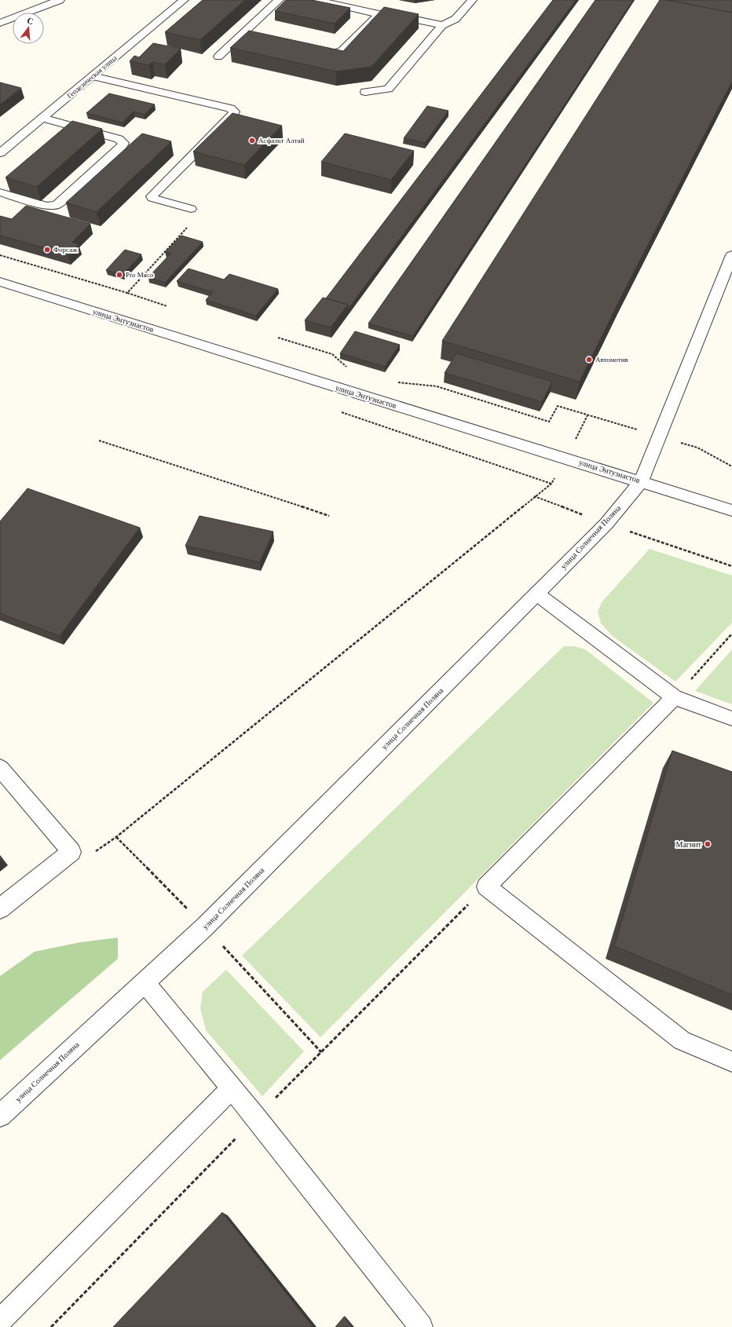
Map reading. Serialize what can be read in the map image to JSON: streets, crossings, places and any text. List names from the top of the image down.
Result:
{
  "streets": {
    "street": ["Геодезическая улица", "улица Энтузиастов", "улица Солнечная Поляна"]
  },
  "crossings": [
    ["улица Энтузиастов", "улица Солнечная Поляна"]
  ],
  "places": [
    "Асфальт Алтай",
    "Форсаж",
    "Pro Мясо",
    "Автомотив",
    "Магнит"
  ],
  "north": "top"
}
